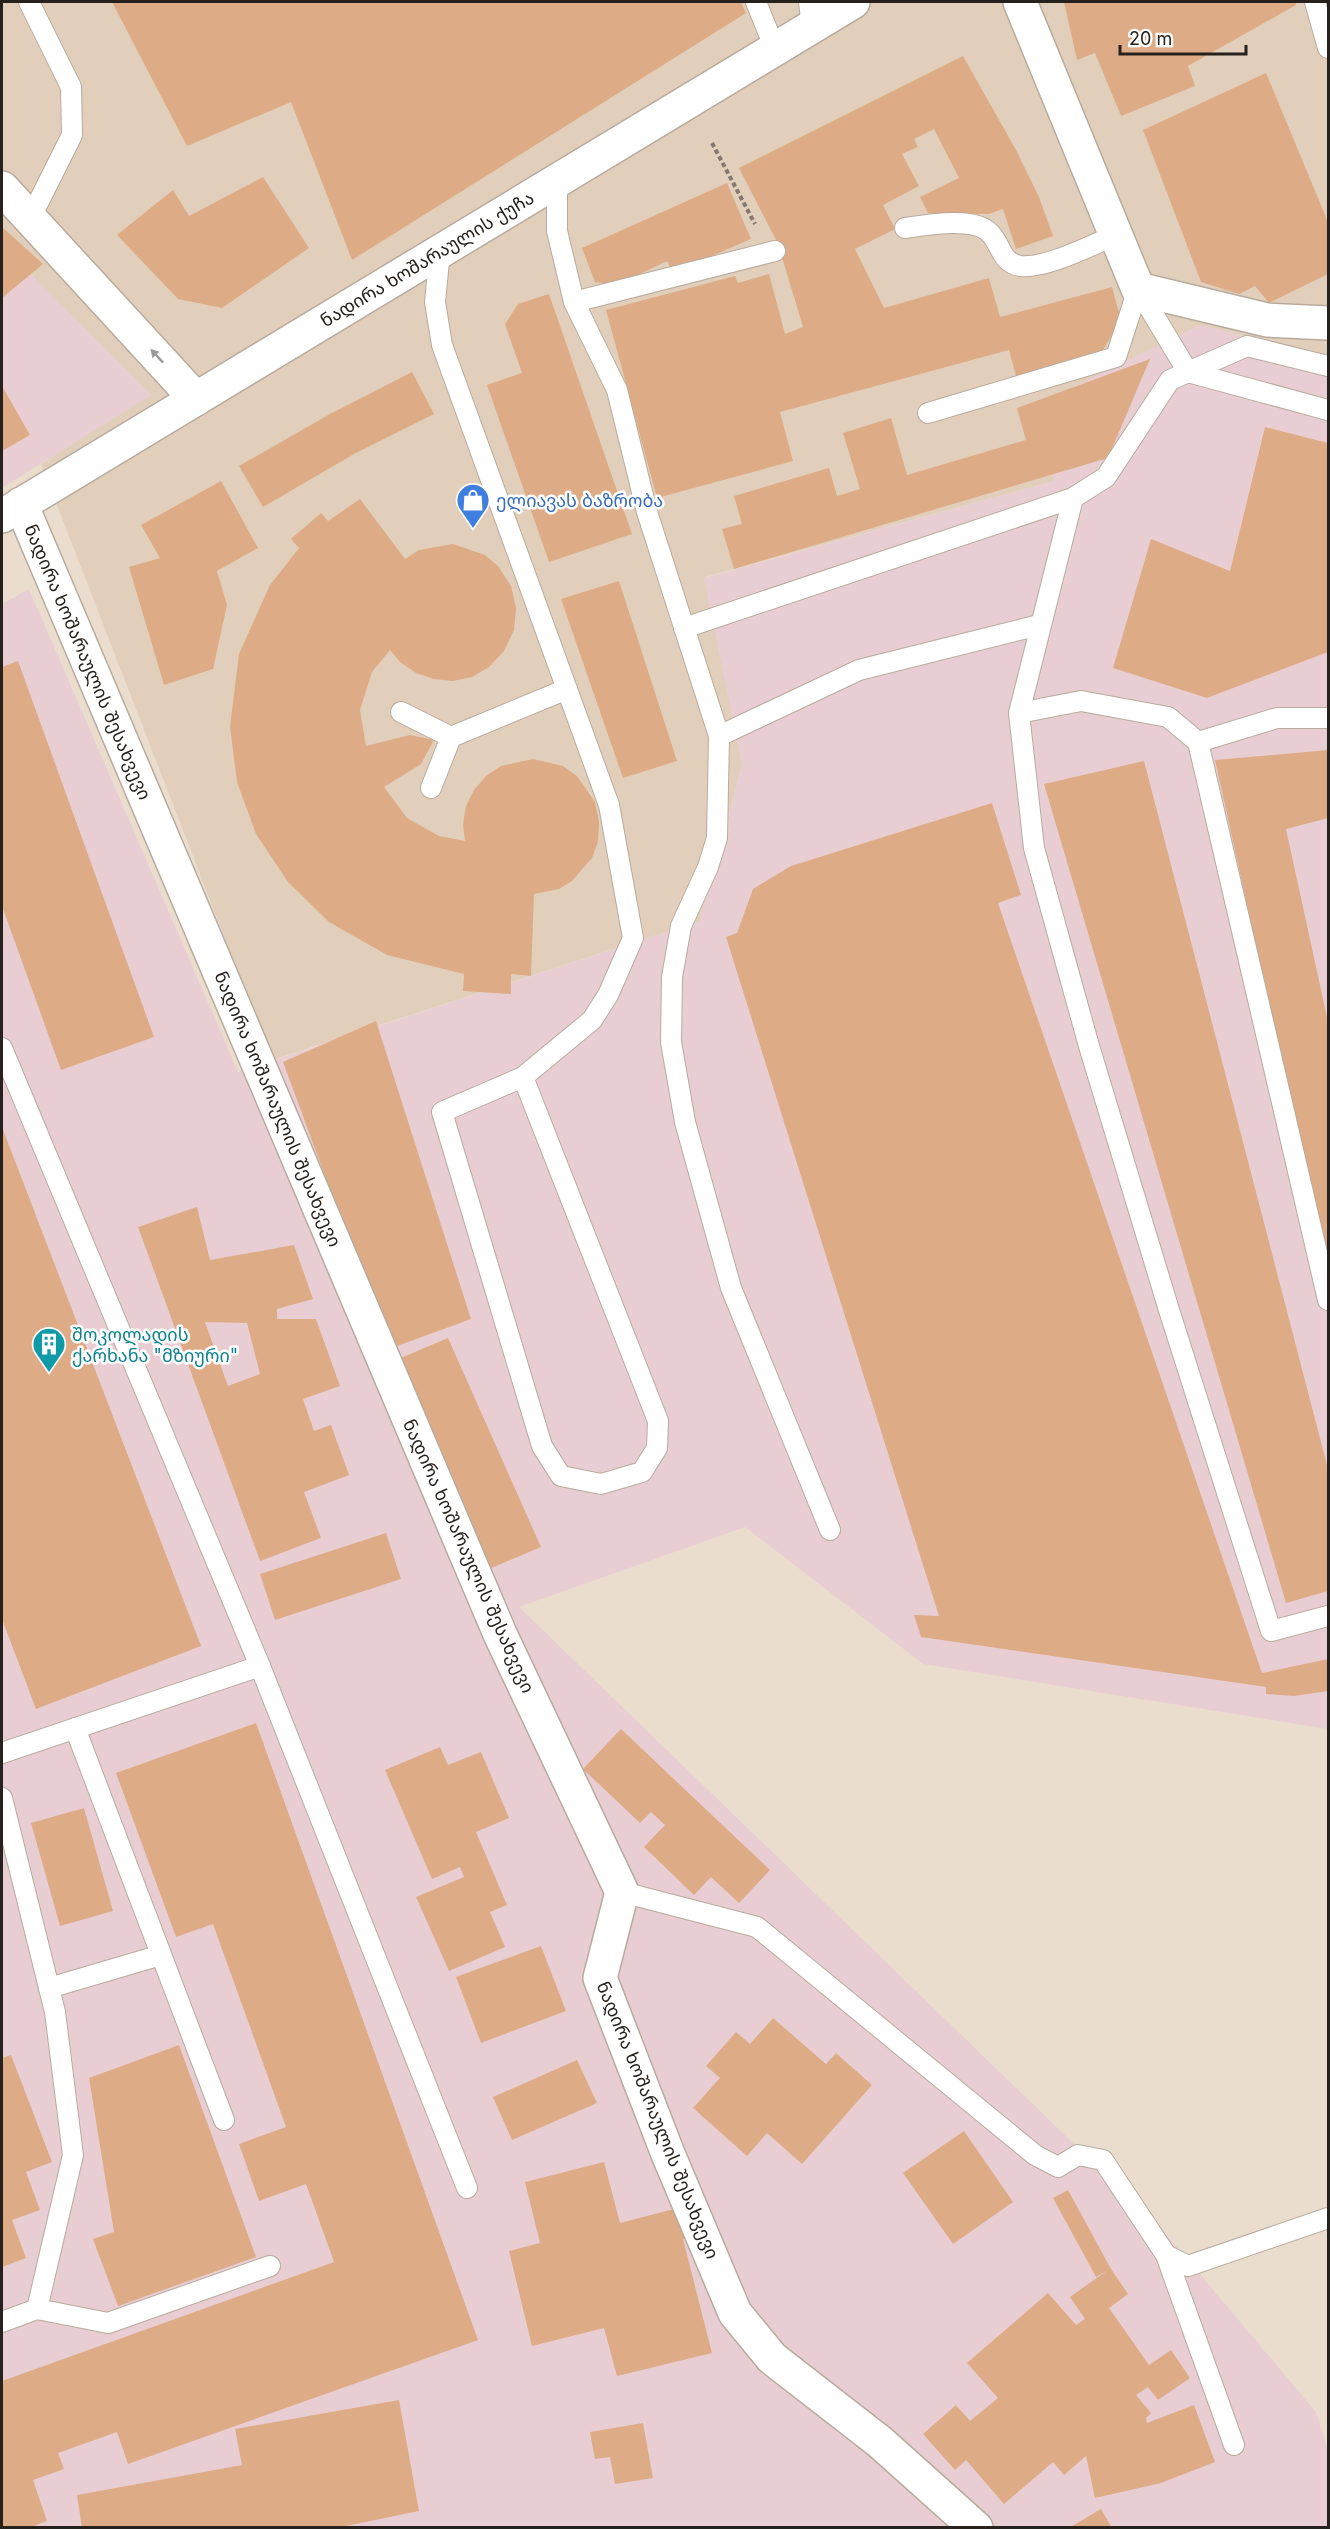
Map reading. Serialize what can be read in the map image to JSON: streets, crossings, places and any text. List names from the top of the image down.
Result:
{
  "streets": {
    "street": ["ნადირა ხოშარაულის ქუჩა", "ნადირა ხოშარაულის შესახვევი"]
  },
  "crossings": [
    ["ნადირა ხოშარაულის ქუჩა", "ნადირა ხოშარაულის შესახვევი"]
  ],
  "places": {
    "shop": ["ელიავას ბაზრობა"],
    "building": ["შოკოლადის ქარხანა \"მზიური\""]
  },
  "scale_bar": "20 m"
}
